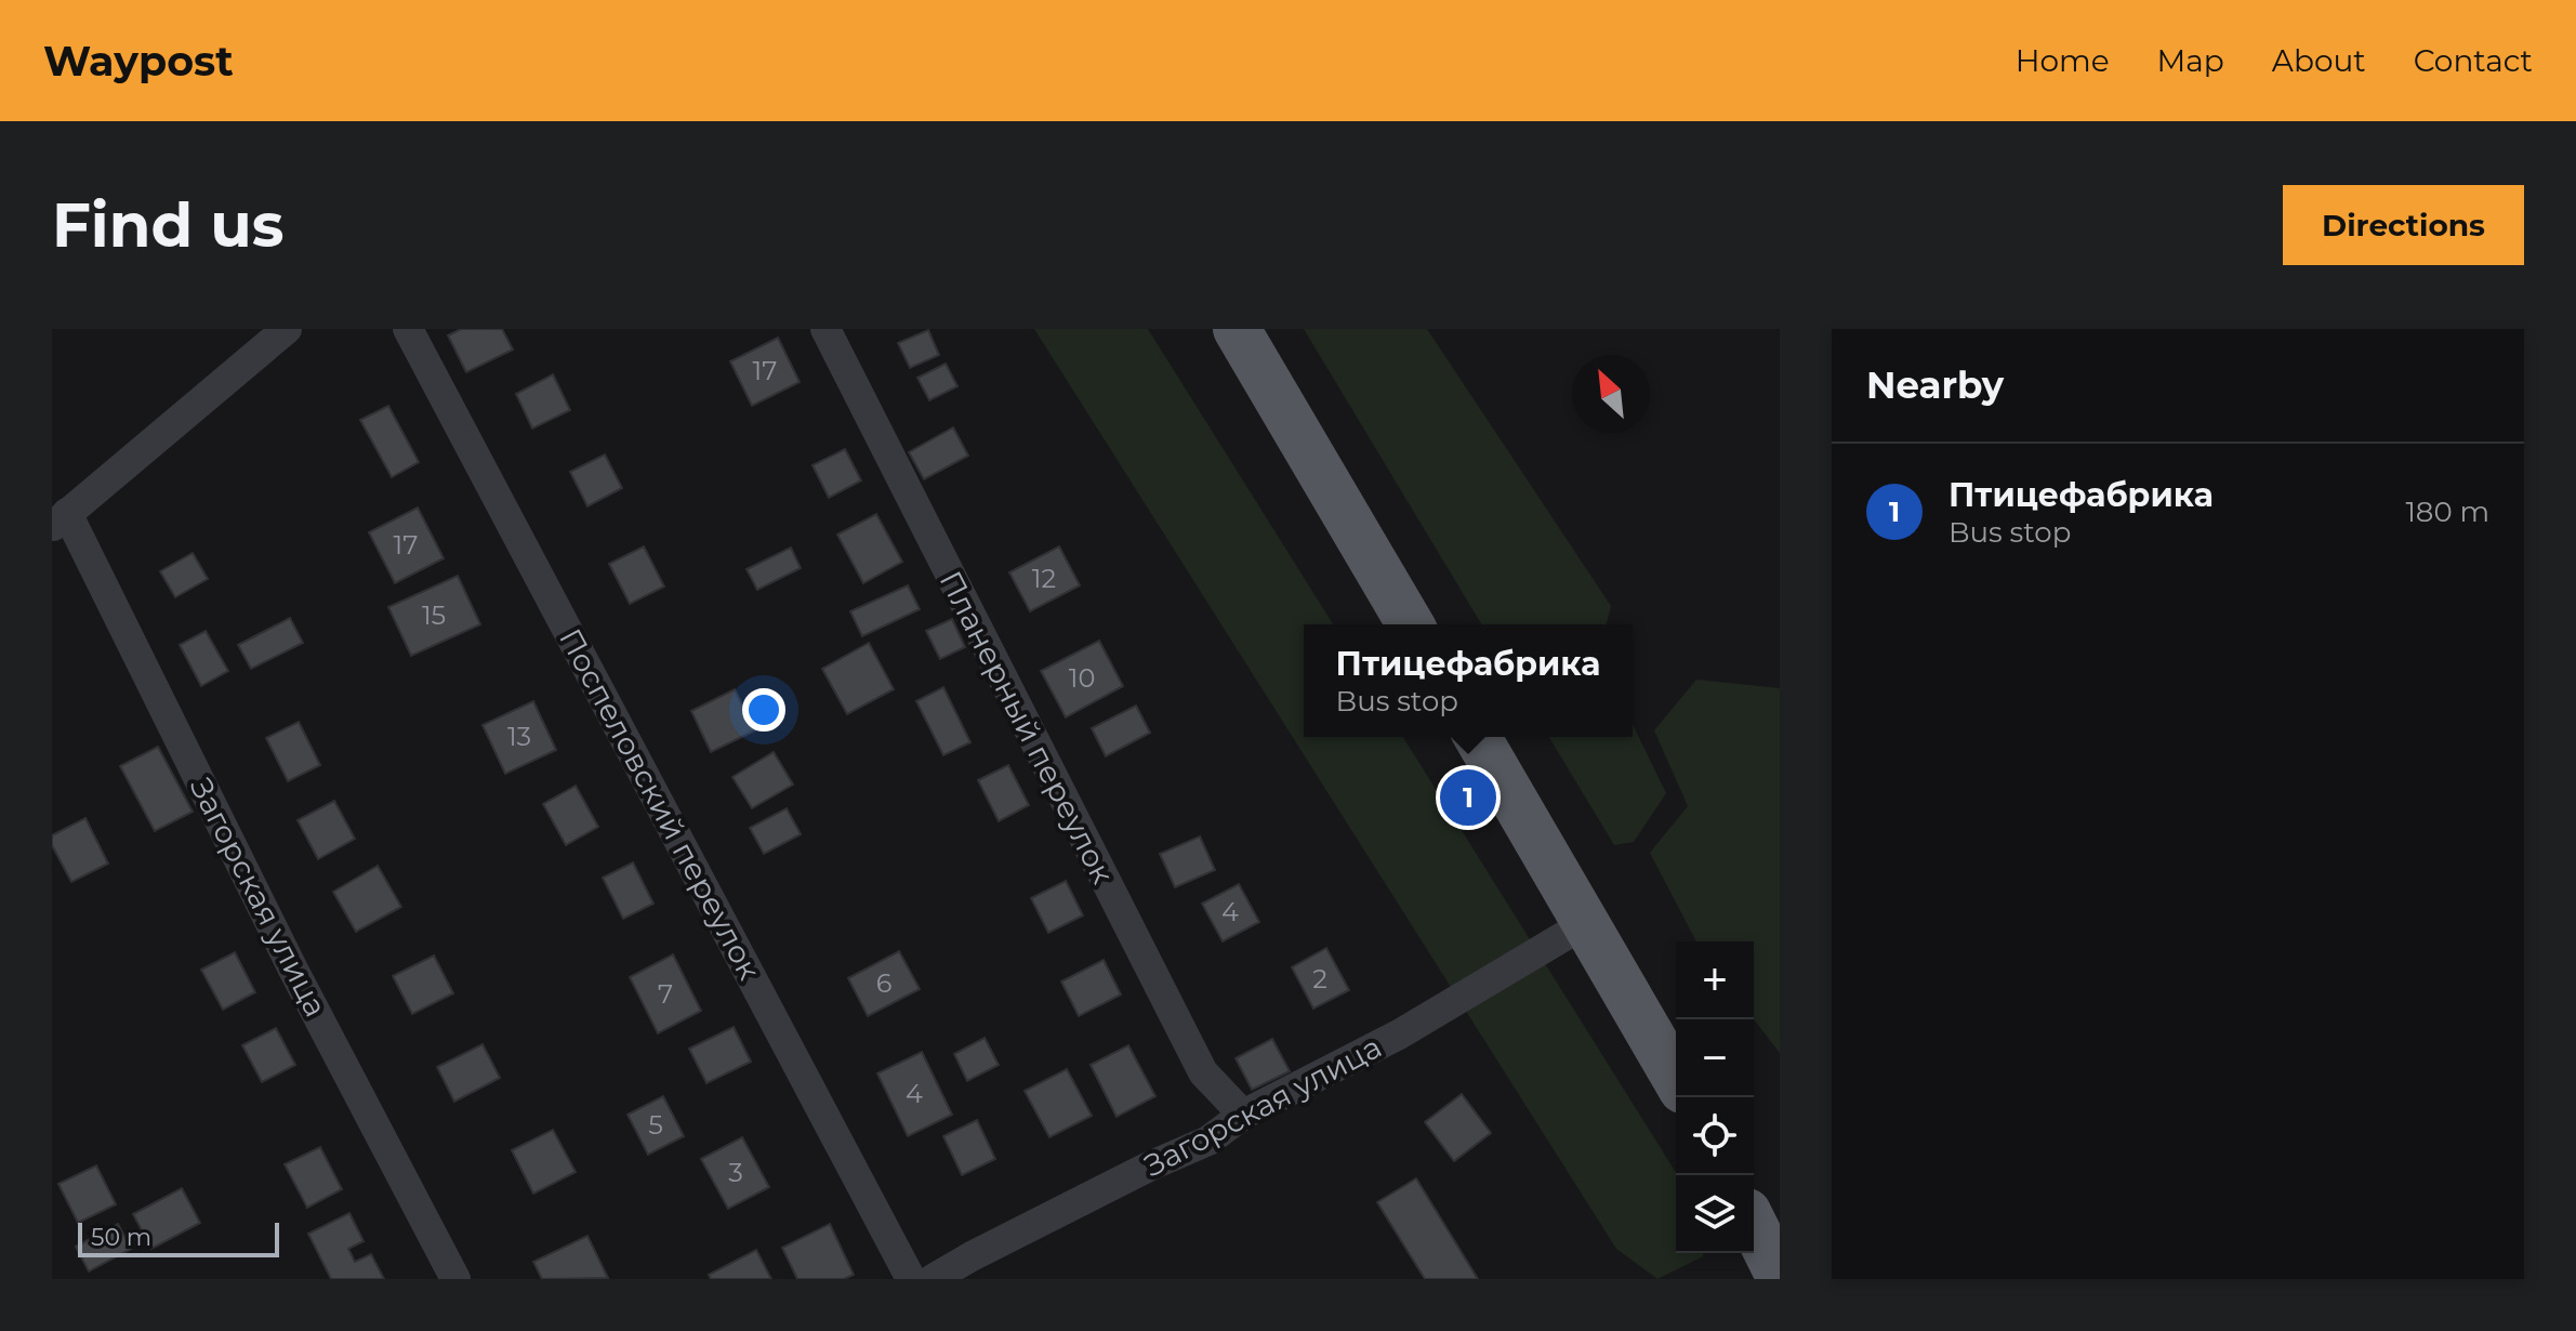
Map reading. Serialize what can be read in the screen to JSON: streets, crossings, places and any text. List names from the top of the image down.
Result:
{
  "streets": {
    "street": ["Планерный переулок", "Поспеловский переулок", "Загорская улица"]
  },
  "crossings": [
    ["Планерный переулок", "Загорская улица"]
  ],
  "house_numbers": [
    "17",
    "17",
    "12",
    "15",
    "10",
    "13",
    "4",
    "2",
    "6",
    "7",
    "4",
    "5",
    "3"
  ],
  "scale_bar": "50 m",
  "north": "top left",
  "page": {
    "header": "Waypost",
    "nav": [
      "Home",
      "Map",
      "About",
      "Contact"
    ],
    "buttons": "Directions",
    "title": "Find us",
    "heading": "Nearby",
    "list": [
      {
        "mark": "1",
        "name": "Птицефабрика",
        "note": "Bus stop",
        "value": "180 m"
      }
    ],
    "popup": ["Птицефабрика", "Bus stop"],
    "pins": "1",
    "map_buttons": ["+", "−"],
    "scale": "50 m"
  }
}
